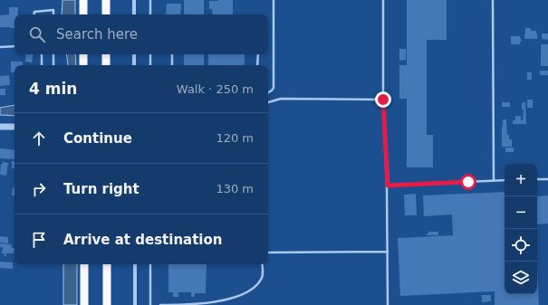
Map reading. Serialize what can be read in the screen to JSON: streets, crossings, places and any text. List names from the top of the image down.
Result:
{
  "page": {
    "search": "Search here",
    "heading": ["4 min", "Walk · 250 m"],
    "list": [
      ["Continue", "120 m"],
      ["Turn right", "130 m"],
      "Arrive at destination"
    ],
    "map_buttons": ["+", "−"]
  }
}
